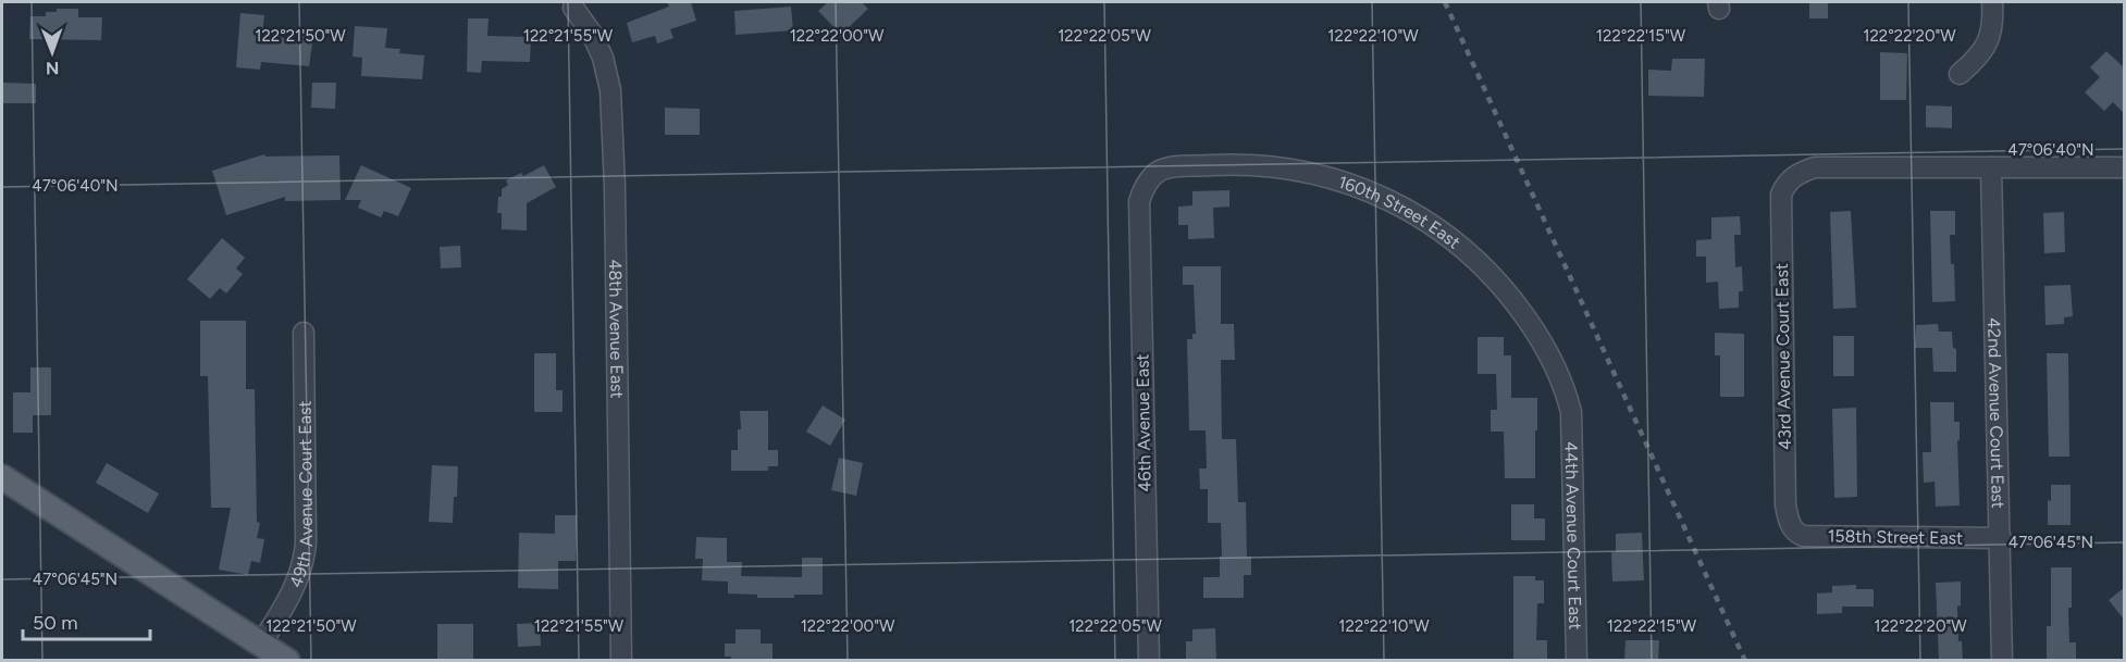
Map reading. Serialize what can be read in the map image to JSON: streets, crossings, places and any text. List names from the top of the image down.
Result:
{
  "streets": {
    "street": [
      "160th Street East",
      "48th Avenue East",
      "43rd Avenue Court East",
      "42nd Avenue Court East",
      "46th Avenue East",
      "49th Avenue Court East",
      "44th Avenue Court East",
      "158th Street East"
    ]
  },
  "crossings": [
    ["160th Street East", "46th Avenue East"],
    ["160th Street East", "44th Avenue Court East"],
    ["43rd Avenue Court East", "42nd Avenue Court East"],
    ["43rd Avenue Court East", "158th Street East"],
    ["42nd Avenue Court East", "158th Street East"]
  ],
  "scale_bar": "50 m",
  "north": "bottom",
  "coordinates": [
    "122°21'50\"W",
    "122°21'55\"W",
    "122°22'00\"W",
    "122°22'05\"W",
    "122°22'10\"W",
    "122°22'15\"W",
    "122°22'20\"W",
    "47°06'40\"N",
    "47°06'45\"N"
  ]
}
